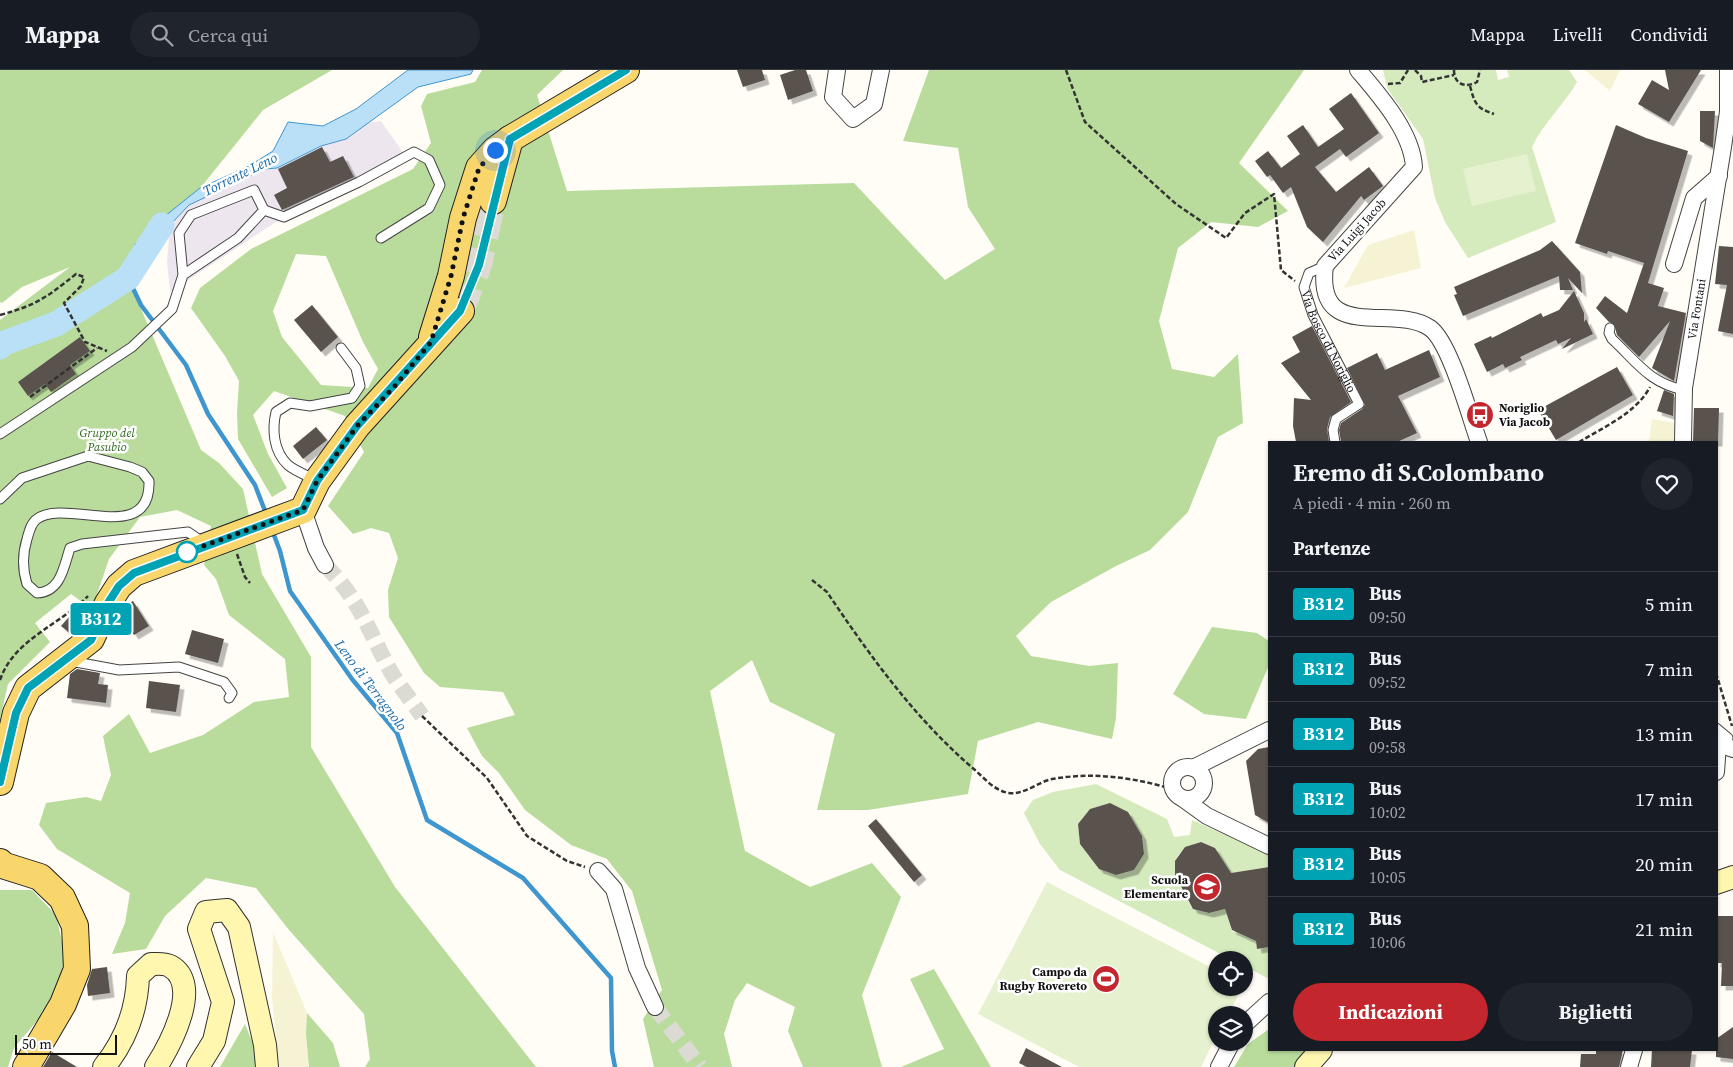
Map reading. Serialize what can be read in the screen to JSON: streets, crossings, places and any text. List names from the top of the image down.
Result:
{
  "streets": {
    "street": ["Via Luigi Jacob", "Via Fontani"],
    "lane": ["Via Bosco di Noriglio"]
  },
  "crossings": [
    ["Via Luigi Jacob", "Via Bosco di Noriglio"]
  ],
  "water": ["Torrente Leno", "Leno di Terragnolo"],
  "parks": ["Gruppo del Pasubio"],
  "places": {
    "bus stop": ["Noriglio Via Jacob"],
    "school or university": ["Scuola Elementare"],
    "sports": ["Campo da Rugby Rovereto"]
  },
  "lines": ["bus line B312"],
  "scale_bar": "50 m",
  "page": {
    "header": "Mappa",
    "search": "Cerca qui",
    "nav": ["Mappa", "Livelli", "Condividi"],
    "on_map": "B312",
    "heading": [
      ["Eremo di S.Colombano", "A piedi · 4 min · 260 m"],
      "Partenze"
    ],
    "list": [
      {
        "mark": "B312",
        "name": "Bus",
        "note": "09:50",
        "value": "5 min"
      },
      {
        "mark": "B312",
        "name": "Bus",
        "note": "09:52",
        "value": "7 min"
      },
      {
        "mark": "B312",
        "name": "Bus",
        "note": "09:58",
        "value": "13 min"
      },
      {
        "mark": "B312",
        "name": "Bus",
        "note": "10:02",
        "value": "17 min"
      },
      {
        "mark": "B312",
        "name": "Bus",
        "note": "10:05",
        "value": "20 min"
      },
      {
        "mark": "B312",
        "name": "Bus",
        "note": "10:06",
        "value": "21 min"
      }
    ],
    "buttons": ["Indicazioni", "Biglietti"],
    "scale": "50 m"
  }
}
